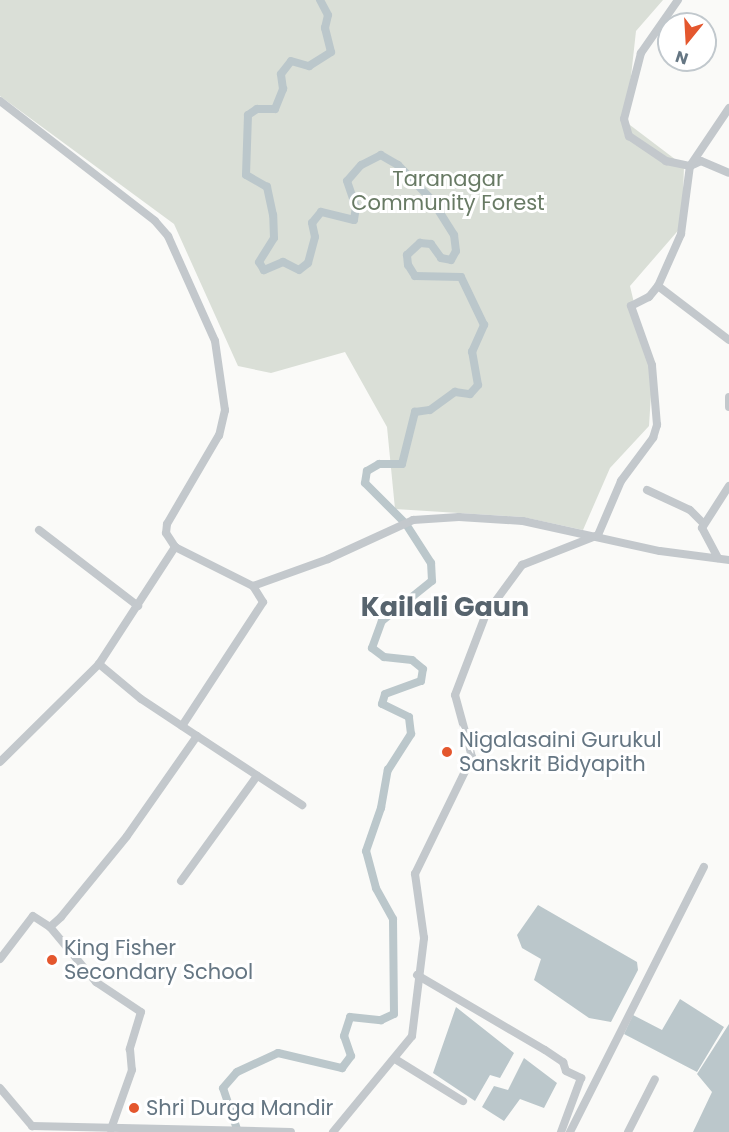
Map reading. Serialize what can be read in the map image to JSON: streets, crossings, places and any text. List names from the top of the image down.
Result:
{
  "districts": ["Kailali Gaun"],
  "parks": ["Taranagar Community Forest"],
  "places": ["Nigalasaini Gurukul Sanskrit Bidyapith", "King Fisher Secondary School", "Shri Durga Mandir"],
  "north": "bottom"
}
